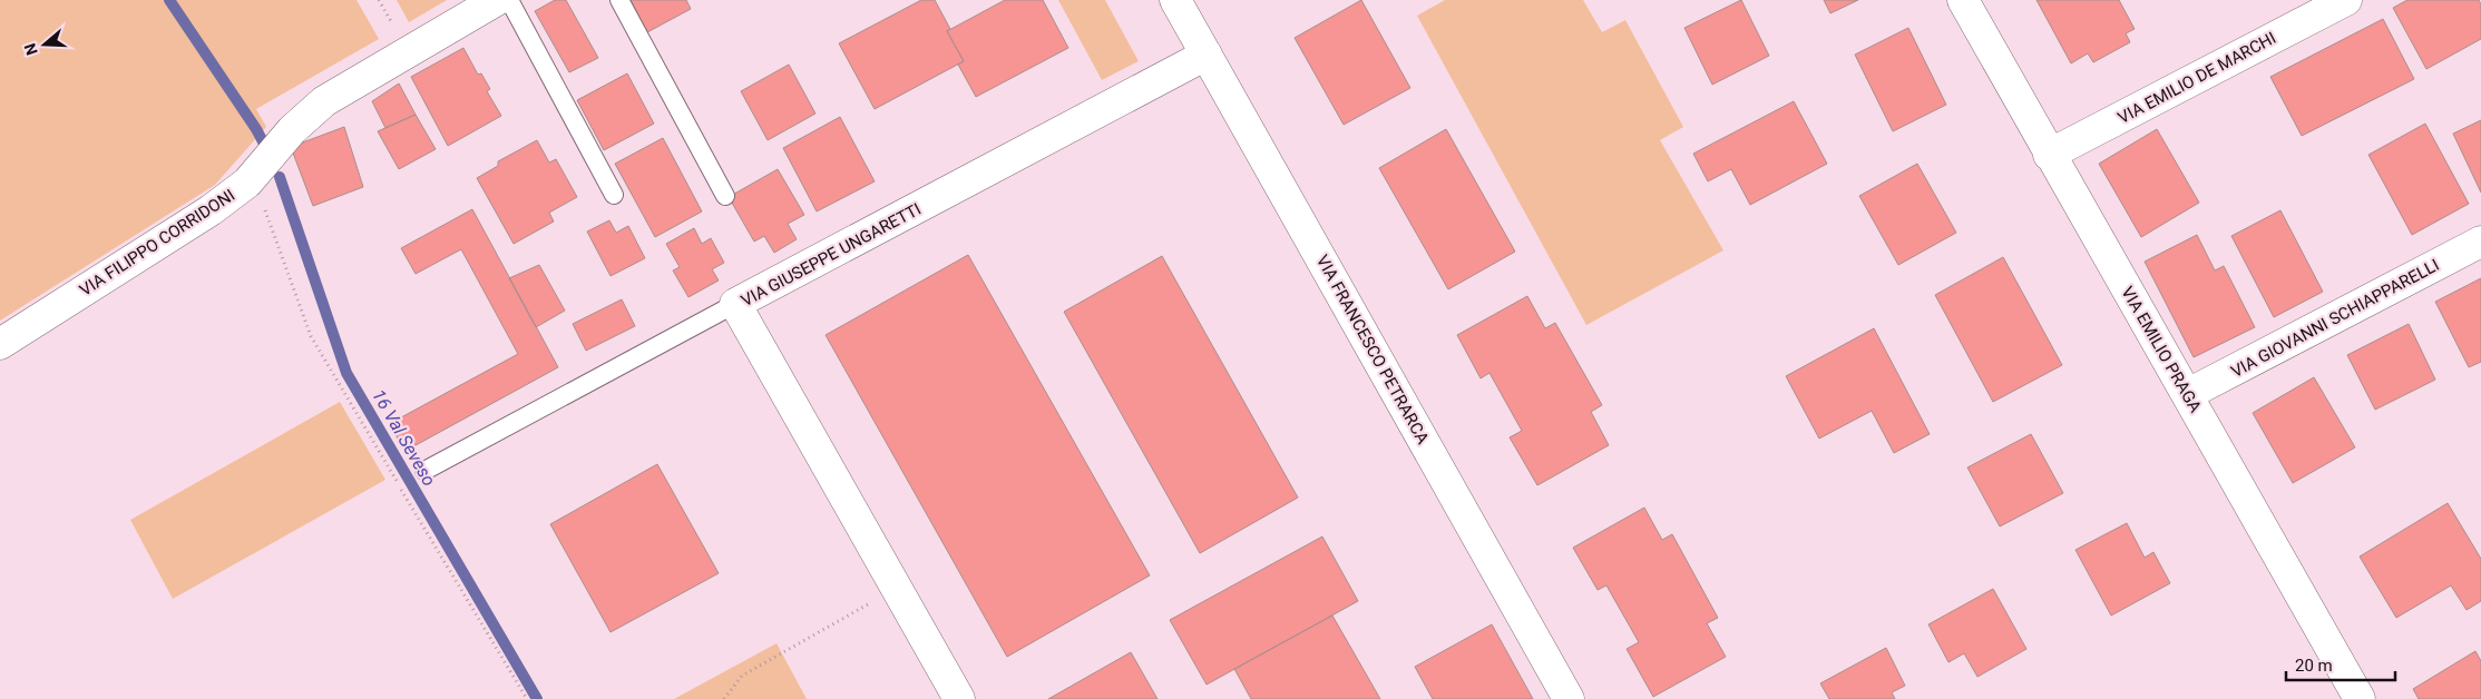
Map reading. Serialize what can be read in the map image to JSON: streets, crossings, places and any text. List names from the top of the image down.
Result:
{
  "streets": {
    "street": [
      "VIA EMILIO DE MARCHI",
      "VIA FILIPPO CORRIDONI",
      "VIA GIUSEPPE UNGARETTI",
      "VIA GIOVANNI SCHIAPPARELLI",
      "VIA FRANCESCO PETRARCA",
      "VIA EMILIO PRAGA"
    ]
  },
  "crossings": [
    ["VIA EMILIO DE MARCHI", "VIA EMILIO PRAGA"],
    ["VIA GIUSEPPE UNGARETTI", "VIA FRANCESCO PETRARCA"],
    ["VIA GIOVANNI SCHIAPPARELLI", "VIA EMILIO PRAGA"]
  ],
  "water": ["16 Val Seveso"],
  "scale_bar": "20 m",
  "north": "left"
}
